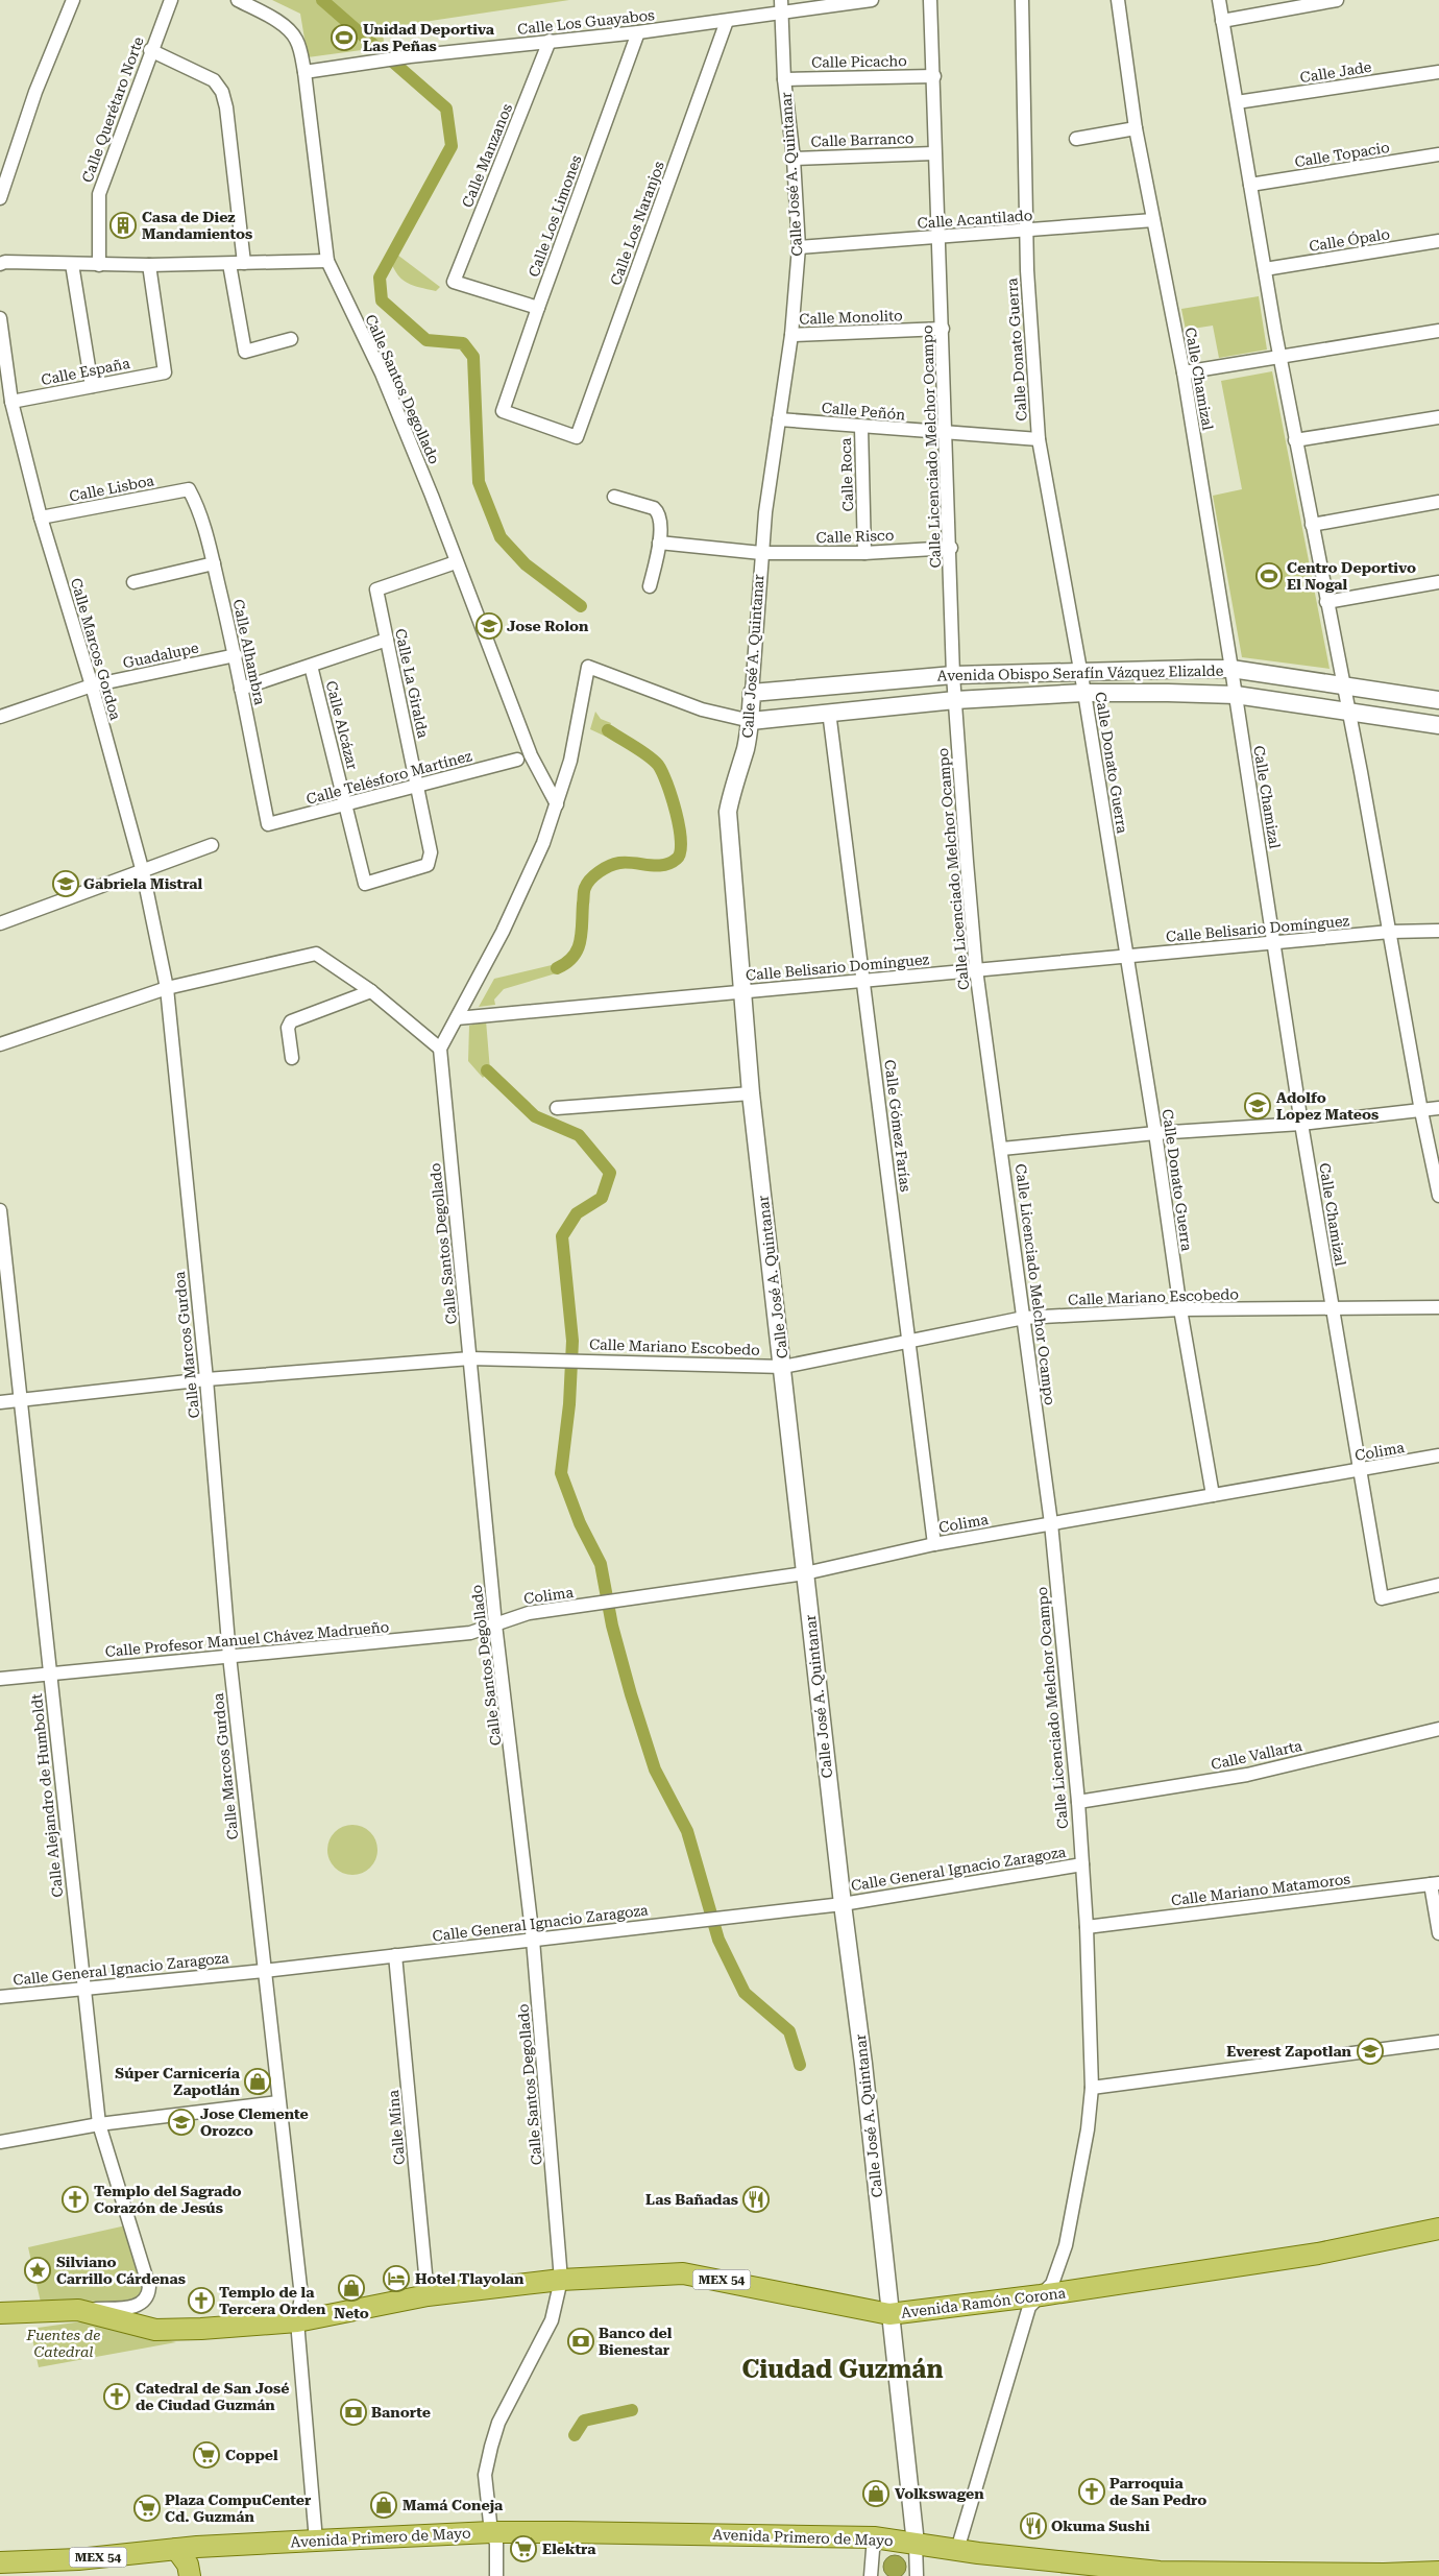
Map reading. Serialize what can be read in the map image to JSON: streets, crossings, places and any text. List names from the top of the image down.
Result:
{
  "streets": {
    "main road": ["MEX 54", "Avenida Ramón Corona", "Avenida Primero de Mayo"],
    "street": [
      "Calle Los Guayabos",
      "Calle Picacho",
      "Calle Jade",
      "Calle Querétaro Norte",
      "Calle Barranco",
      "Calle Topacio",
      "Calle Manzanos",
      "Calle José A. Quintanar",
      "Calle Los Limones",
      "Calle Acantilado",
      "Calle Los Naranjos",
      "Calle Ópalo",
      "Calle Monolito",
      "Calle Donato Guerra",
      "Calle España",
      "Calle Chamizal",
      "Calle Santos Degollado",
      "Calle Peñón",
      "Calle Licenciado Melchor Ocampo",
      "Calle Roca",
      "Calle Lisboa",
      "Calle Risco",
      "Calle Marcos Gordoa",
      "Calle Alhambra",
      "Guadalupe",
      "Avenida Obispo Serafín Vázquez Elizalde",
      "Calle La Giralda",
      "Calle Alcázar",
      "Calle Telésforo Martínez",
      "Calle Belisario Domínguez",
      "Calle Gómez Farías",
      "Calle Mariano Escobedo",
      "Calle Marcos Gurdoa",
      "Colima",
      "Calle Profesor Manuel Chávez Madrueño",
      "Calle Vallarta",
      "Calle Alejandro de Humboldt",
      "Calle General Ignacio Zaragoza",
      "Calle Mariano Matamoros",
      "Calle Mina"
    ]
  },
  "crossings": [
    ["Calle Los Guayabos", "Calle Manzanos"],
    ["Calle Los Guayabos", "Calle José A. Quintanar"],
    ["Calle Los Guayabos", "Calle Los Limones"],
    ["Calle Los Guayabos", "Calle Los Naranjos"],
    ["Calle Los Guayabos", "Calle Santos Degollado"],
    ["Calle Picacho", "Calle José A. Quintanar"],
    ["Calle Picacho", "Calle Licenciado Melchor Ocampo"],
    ["Calle Barranco", "Calle José A. Quintanar"],
    ["Calle Barranco", "Calle Licenciado Melchor Ocampo"],
    ["Calle Manzanos", "Calle Los Limones"],
    ["Calle José A. Quintanar", "Calle Acantilado"],
    ["Calle José A. Quintanar", "Calle Monolito"],
    ["Calle José A. Quintanar", "Calle Peñón"],
    ["Calle José A. Quintanar", "Calle Risco"],
    ["Calle José A. Quintanar", "Avenida Obispo Serafín Vázquez Elizalde"],
    ["Calle José A. Quintanar", "Calle Belisario Domínguez"],
    ["Calle José A. Quintanar", "Calle Mariano Escobedo"],
    ["Calle José A. Quintanar", "Colima"],
    ["Calle José A. Quintanar", "Calle General Ignacio Zaragoza"],
    ["Calle José A. Quintanar", "Avenida Ramón Corona"],
    ["Calle José A. Quintanar", "Avenida Primero de Mayo"],
    ["Calle Los Limones", "Calle Los Naranjos"],
    ["Calle Acantilado", "Calle Donato Guerra"],
    ["Calle Acantilado", "Calle Chamizal"],
    ["Calle Acantilado", "Calle Licenciado Melchor Ocampo"],
    ["Calle Monolito", "Calle Licenciado Melchor Ocampo"],
    ["Calle Donato Guerra", "Calle Peñón"],
    ["Calle Donato Guerra", "Avenida Obispo Serafín Vázquez Elizalde"],
    ["Calle Donato Guerra", "Calle Belisario Domínguez"],
    ["Calle Donato Guerra", "Calle Mariano Escobedo"],
    ["Calle Donato Guerra", "Colima"],
    ["Calle España", "Calle Marcos Gordoa"],
    ["Calle Chamizal", "Avenida Obispo Serafín Vázquez Elizalde"],
    ["Calle Chamizal", "Calle Belisario Domínguez"],
    ["Calle Chamizal", "Calle Mariano Escobedo"],
    ["Calle Chamizal", "Colima"],
    ["Calle Santos Degollado", "Calle La Giralda"],
    ["Calle Santos Degollado", "Calle Mariano Escobedo"],
    ["Calle Santos Degollado", "Colima"],
    ["Calle Santos Degollado", "Calle Profesor Manuel Chávez Madrueño"],
    ["Calle Santos Degollado", "Calle General Ignacio Zaragoza"],
    ["Calle Santos Degollado", "Avenida Ramón Corona"],
    ["Calle Santos Degollado", "Avenida Primero de Mayo"],
    ["Calle Peñón", "Calle Licenciado Melchor Ocampo"],
    ["Calle Peñón", "Calle Roca"],
    ["Calle Licenciado Melchor Ocampo", "Calle Risco"],
    ["Calle Licenciado Melchor Ocampo", "Avenida Obispo Serafín Vázquez Elizalde"],
    ["Calle Licenciado Melchor Ocampo", "Calle Belisario Domínguez"],
    ["Calle Licenciado Melchor Ocampo", "Calle Mariano Escobedo"],
    ["Calle Licenciado Melchor Ocampo", "Colima"],
    ["Calle Licenciado Melchor Ocampo", "Calle Vallarta"],
    ["Calle Licenciado Melchor Ocampo", "Calle General Ignacio Zaragoza"],
    ["Calle Licenciado Melchor Ocampo", "Calle Mariano Matamoros"],
    ["Calle Licenciado Melchor Ocampo", "Avenida Ramón Corona"],
    ["Calle Licenciado Melchor Ocampo", "Avenida Primero de Mayo"],
    ["Calle Roca", "Calle Risco"],
    ["Calle Lisboa", "Calle Marcos Gordoa"],
    ["Calle Lisboa", "Calle Alhambra"],
    ["Calle Marcos Gordoa", "Guadalupe"],
    ["Calle Marcos Gordoa", "Calle Marcos Gurdoa"],
    ["Calle Alhambra", "Guadalupe"],
    ["Calle Alhambra", "Calle Telésforo Martínez"],
    ["Avenida Obispo Serafín Vázquez Elizalde", "Calle Gómez Farías"],
    ["Calle La Giralda", "Calle Alcázar"],
    ["Calle La Giralda", "Calle Telésforo Martínez"],
    ["Calle Alcázar", "Calle Telésforo Martínez"],
    ["Calle Belisario Domínguez", "Calle Gómez Farías"],
    ["Calle Gómez Farías", "Calle Mariano Escobedo"],
    ["Calle Gómez Farías", "Colima"],
    ["Calle Mariano Escobedo", "Calle Marcos Gurdoa"],
    ["Calle Mariano Escobedo", "Calle Alejandro de Humboldt"],
    ["Calle Marcos Gurdoa", "Calle Profesor Manuel Chávez Madrueño"],
    ["Calle Marcos Gurdoa", "Calle General Ignacio Zaragoza"],
    ["Calle Marcos Gurdoa", "Avenida Ramón Corona"],
    ["Calle Marcos Gurdoa", "Avenida Primero de Mayo"],
    ["Colima", "Calle Profesor Manuel Chávez Madrueño"],
    ["Calle Profesor Manuel Chávez Madrueño", "Calle Alejandro de Humboldt"],
    ["Calle Alejandro de Humboldt", "Calle General Ignacio Zaragoza"],
    ["Calle Alejandro de Humboldt", "Avenida Ramón Corona"],
    ["Calle General Ignacio Zaragoza", "Calle Mina"],
    ["Calle Mina", "Avenida Ramón Corona"],
    ["MEX 54", "Avenida Primero de Mayo"]
  ],
  "districts": ["Ciudad Guzmán"],
  "parks": ["Fuentes de Catedral"],
  "places": {
    "sports": ["Unidad Deportiva Las Peñas", "Centro Deportivo El Nogal"],
    "building": ["Casa de Diez Mandamientos"],
    "school or university": [
      "Jose Rolon",
      "Gabriela Mistral",
      "Adolfo Lopez Mateos",
      "Everest Zapotlan",
      "Jose Clemente Orozco"
    ],
    "shop": [
      "Súper Carnicería Zapotlán",
      "Neto",
      "Volkswagen",
      "Mamá Coneja"
    ],
    "church": [
      "Templo del Sagrado Corazón de Jesús",
      "Templo de la Tercera Orden",
      "Catedral de San José de Ciudad Guzmán",
      "Parroquia de San Pedro"
    ],
    "restaurant": ["Las Bañadas", "Okuma Sushi"],
    "place": ["Silviano Carrillo Cárdenas"],
    "hotel": ["Hotel Tlayolan"],
    "bank": ["Banco del Bienestar", "Banorte"],
    "supermarket": ["Coppel", "Plaza CompuCenter Cd. Guzmán", "Elektra"]
  }
}
